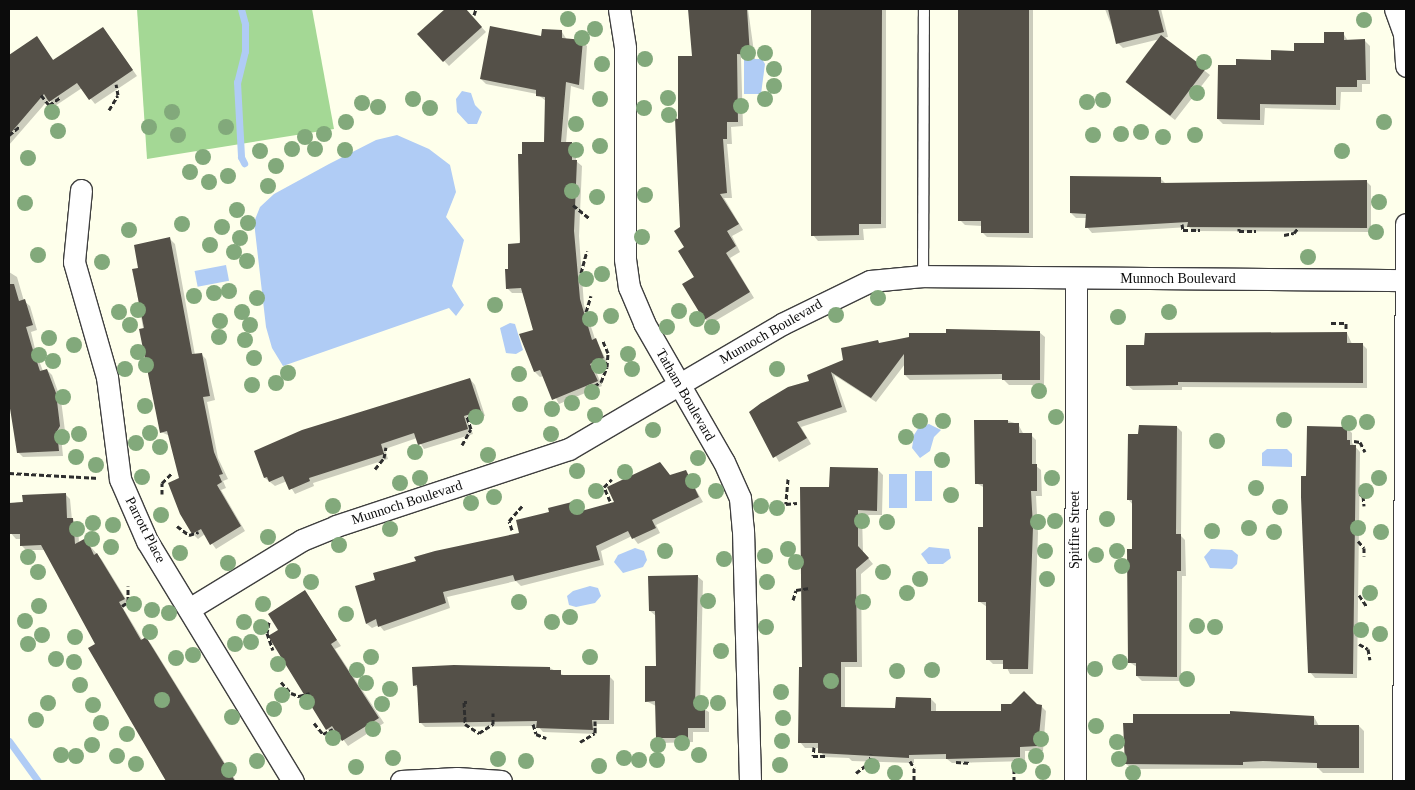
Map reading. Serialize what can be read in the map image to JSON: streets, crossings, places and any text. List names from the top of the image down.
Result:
{
  "streets": {
    "street": [
      "Munnoch Boulevard",
      "Tatham Boulevard",
      "Parrott Place",
      "Spitfire Street"
    ]
  },
  "crossings": [
    ["Munnoch Boulevard", "Tatham Boulevard"],
    ["Munnoch Boulevard", "Parrott Place"],
    ["Munnoch Boulevard", "Spitfire Street"]
  ]
}
